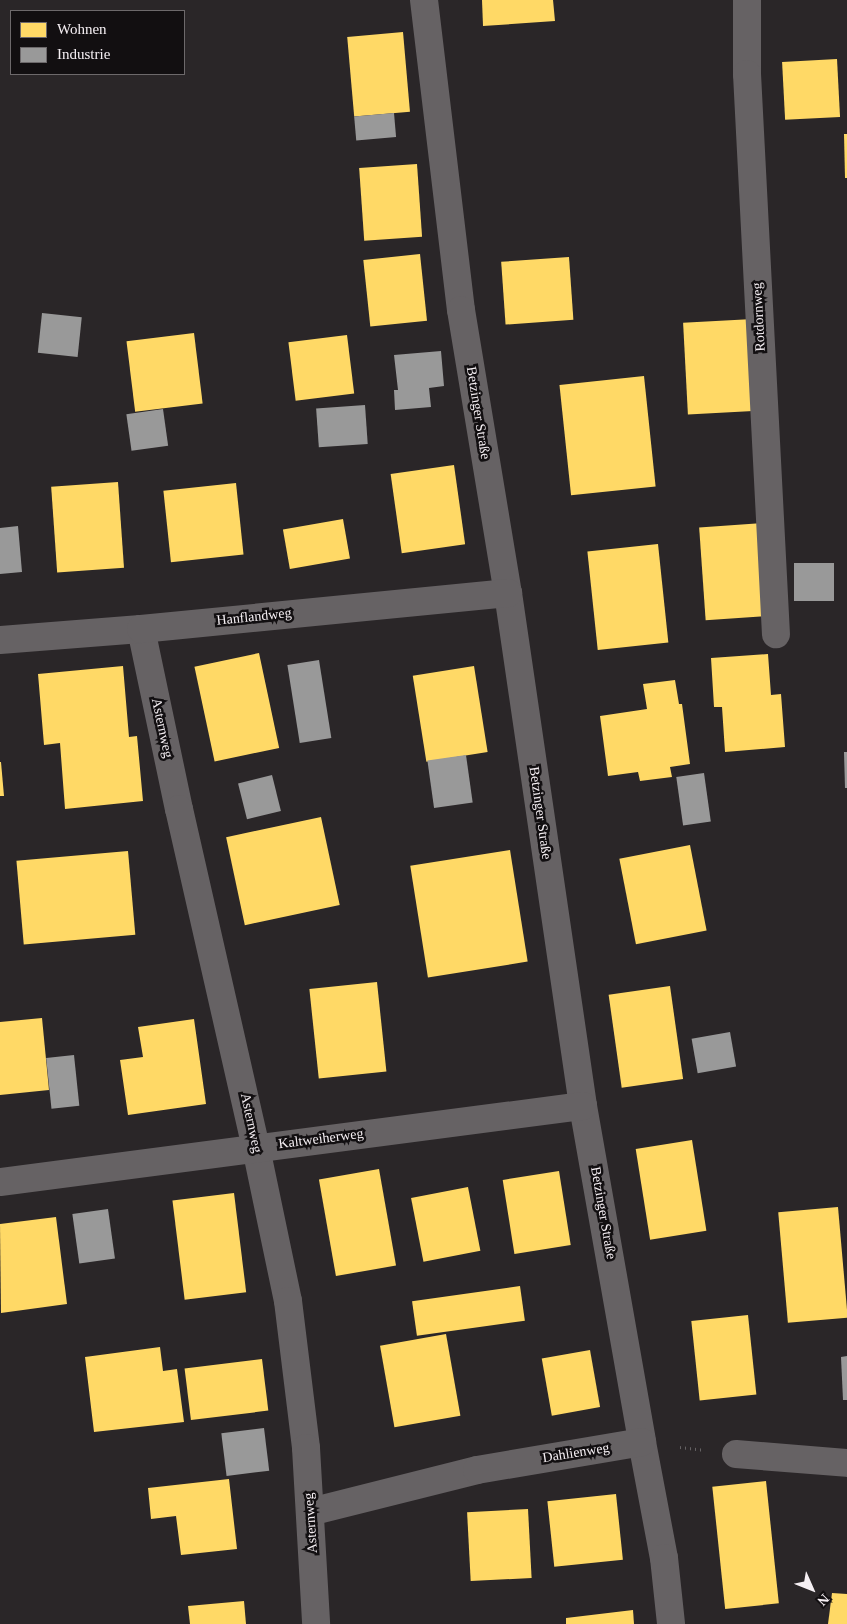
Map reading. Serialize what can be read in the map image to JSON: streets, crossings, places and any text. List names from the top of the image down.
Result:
{
  "streets": {
    "street": [
      "Rotdornweg",
      "Betzinger Straße",
      "Hanflandweg",
      "Asternweg",
      "Kaltweiherweg",
      "Dahlienweg"
    ]
  },
  "crossings": [
    ["Betzinger Straße", "Hanflandweg"],
    ["Betzinger Straße", "Kaltweiherweg"],
    ["Betzinger Straße", "Dahlienweg"],
    ["Hanflandweg", "Asternweg"],
    ["Asternweg", "Kaltweiherweg"],
    ["Asternweg", "Dahlienweg"]
  ],
  "legend": ["Wohnen", "Industrie"],
  "north": "bottom right"
}
